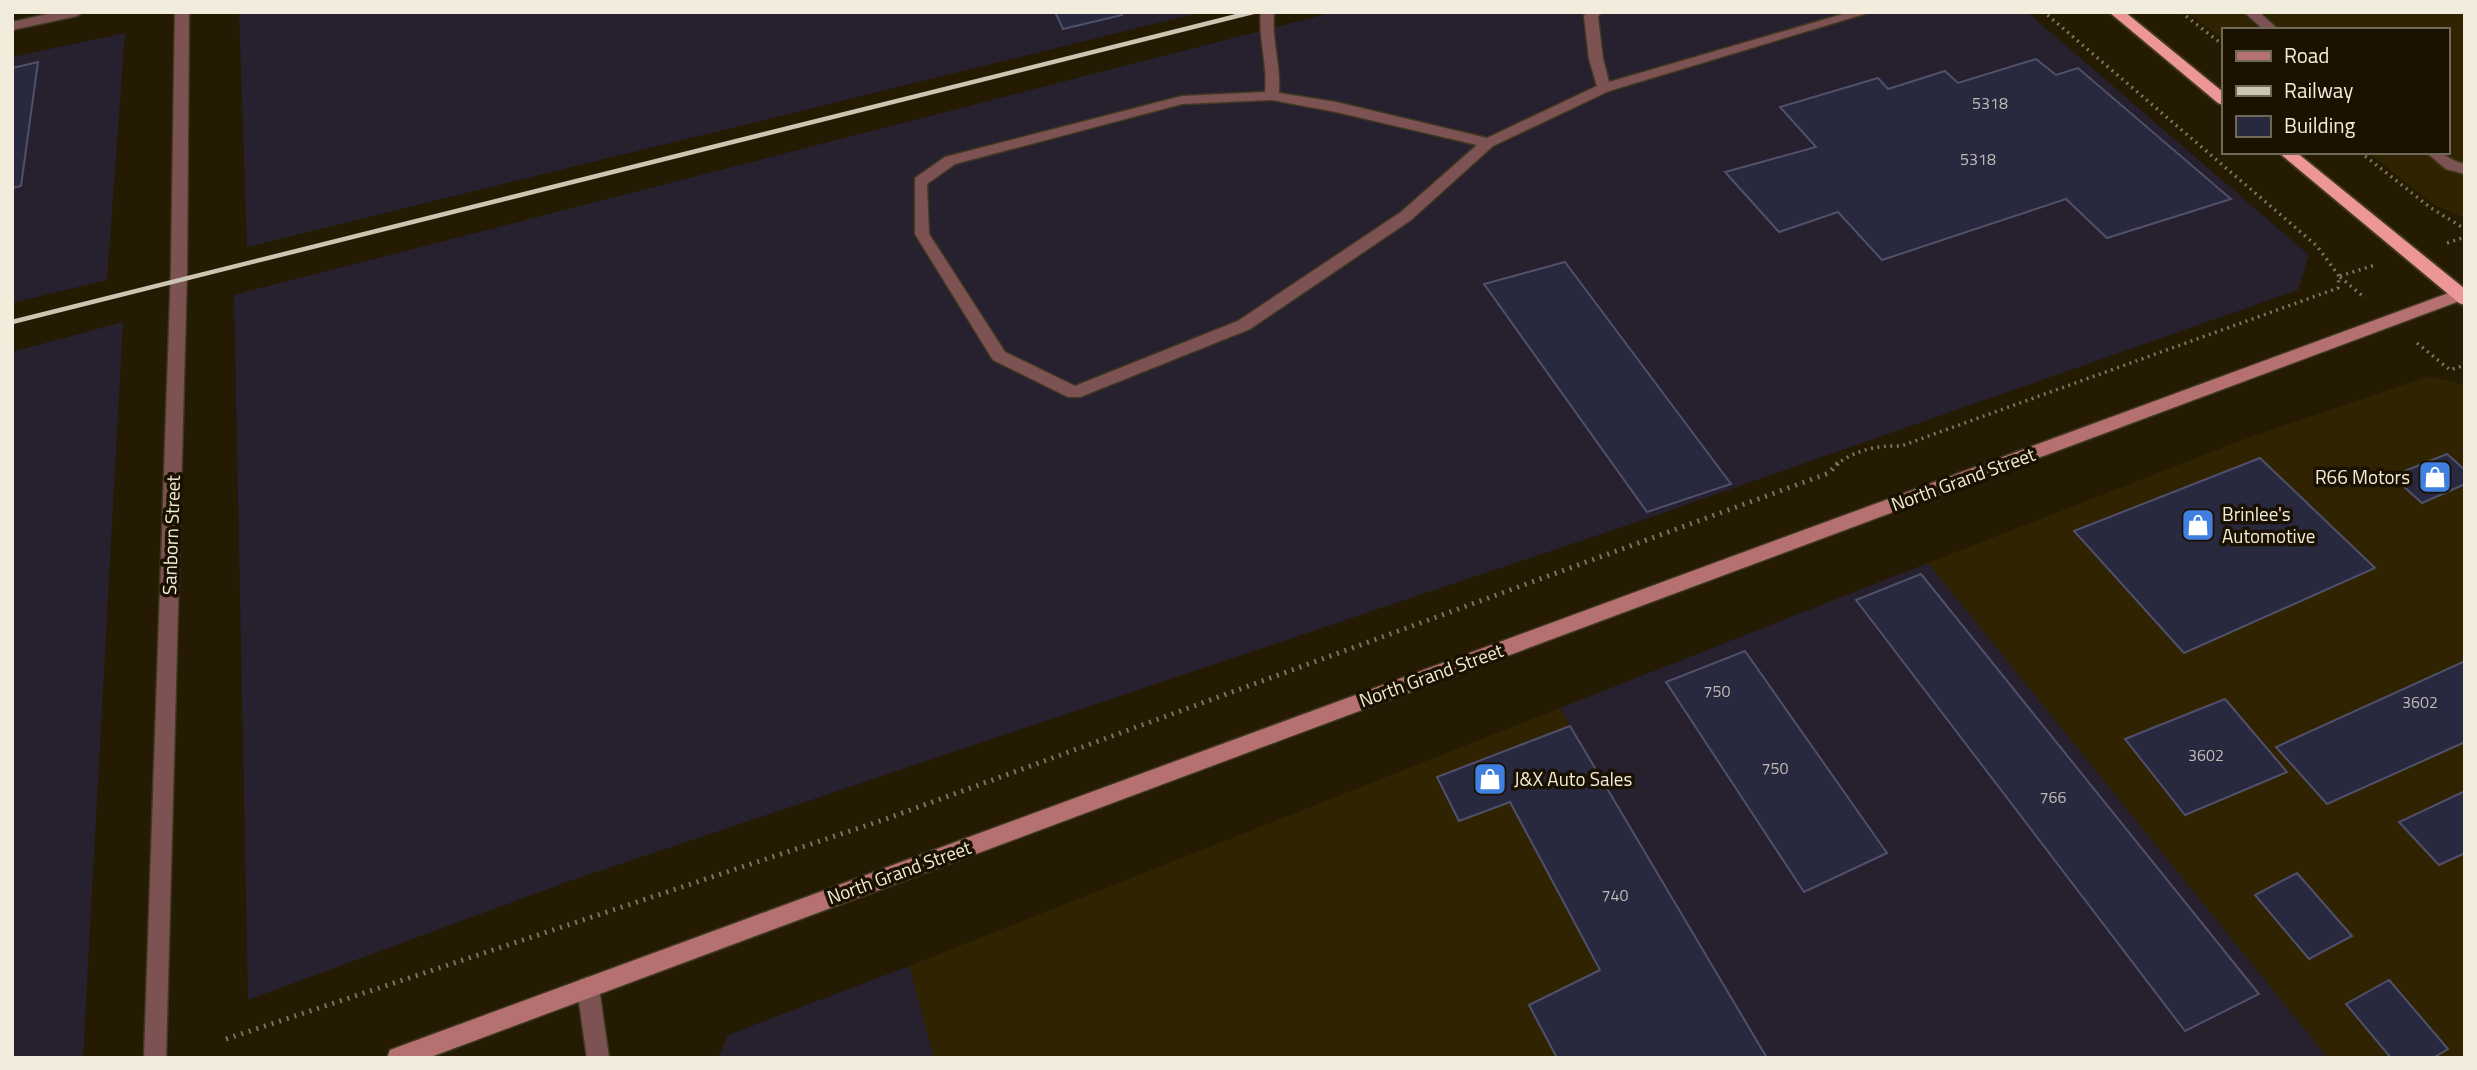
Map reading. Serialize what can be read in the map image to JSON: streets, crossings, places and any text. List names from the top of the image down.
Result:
{
  "streets": {
    "main road": ["North Grand Street"],
    "street": ["Sanborn Street"]
  },
  "places": {
    "shop": ["R66 Motors", "Brinlee's Automotive", "J&X Auto Sales"]
  },
  "house_numbers": [
    "5318",
    "5318",
    "750",
    "3602",
    "3602",
    "750",
    "766",
    "740"
  ],
  "legend": ["Road", "Railway", "Building"]
}
